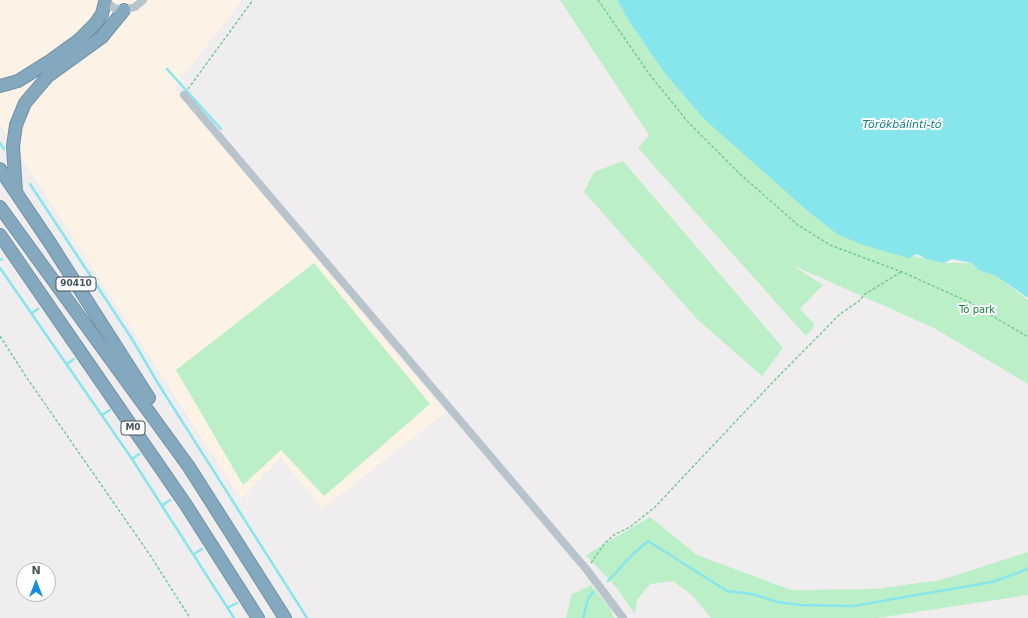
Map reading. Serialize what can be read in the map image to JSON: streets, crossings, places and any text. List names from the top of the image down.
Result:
{
  "streets": {
    "highway": ["90410", "M0"]
  },
  "crossings": [
    ["90410", "M0"]
  ],
  "water": ["Törökbálinti-tó"],
  "parks": ["Tó park"],
  "north": "top"
}
